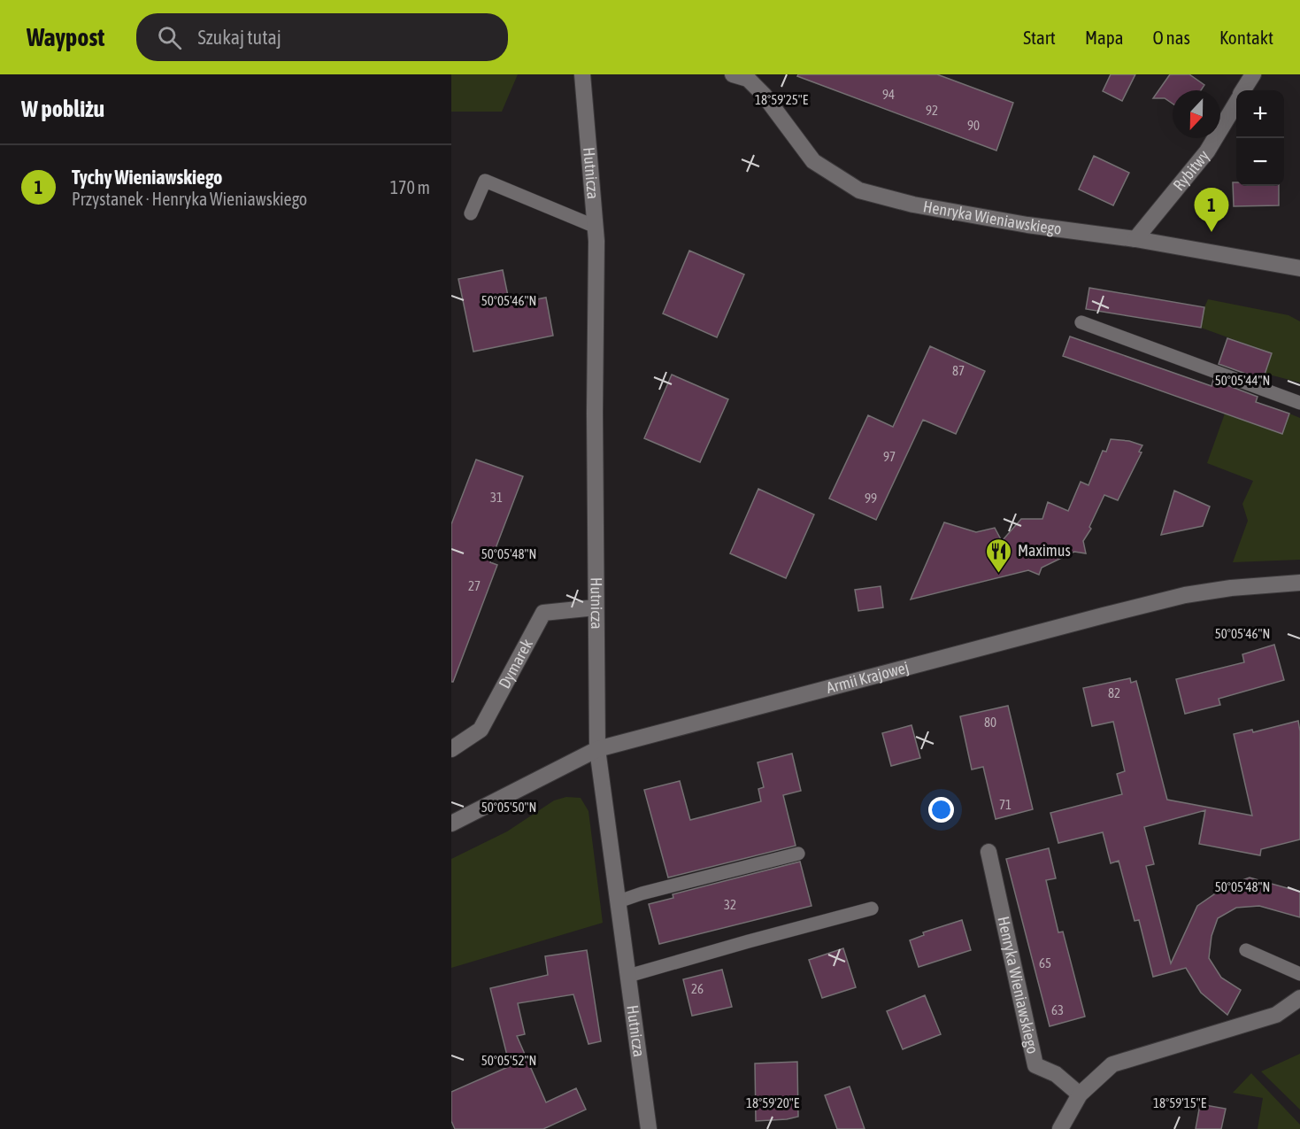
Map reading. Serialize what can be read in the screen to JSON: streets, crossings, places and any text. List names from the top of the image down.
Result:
{
  "streets": {
    "street": [
      "Rybitwy",
      "Hutnicza",
      "Henryka Wieniawskiego",
      "Dymarek",
      "Armii Krajowej"
    ]
  },
  "crossings": [
    ["Rybitwy", "Henryka Wieniawskiego"],
    ["Hutnicza", "Dymarek"],
    ["Hutnicza", "Armii Krajowej"]
  ],
  "places": {
    "restaurant": ["Maximus"]
  },
  "house_numbers": [
    "94",
    "92",
    "90",
    "87",
    "97",
    "31",
    "99",
    "27",
    "82",
    "80",
    "71",
    "32",
    "65",
    "26",
    "63"
  ],
  "north": "bottom",
  "page": {
    "header": "Waypost",
    "search": "Szukaj tutaj",
    "nav": [
      "Start",
      "Mapa",
      "O nas",
      "Kontakt"
    ],
    "heading": "W pobliżu",
    "map_buttons": ["+", "−"],
    "list": [
      {
        "mark": "1",
        "name": "Tychy Wieniawskiego",
        "note": "Przystanek · Henryka Wieniawskiego",
        "value": "170 m"
      }
    ],
    "pins": "1"
  },
  "coordinates": [
    "18°59'25\"E",
    "50°05'46\"N",
    "50°05'44\"N",
    "50°05'48\"N",
    "50°05'50\"N",
    "50°05'52\"N",
    "18°59'20\"E",
    "18°59'15\"E"
  ]
}
